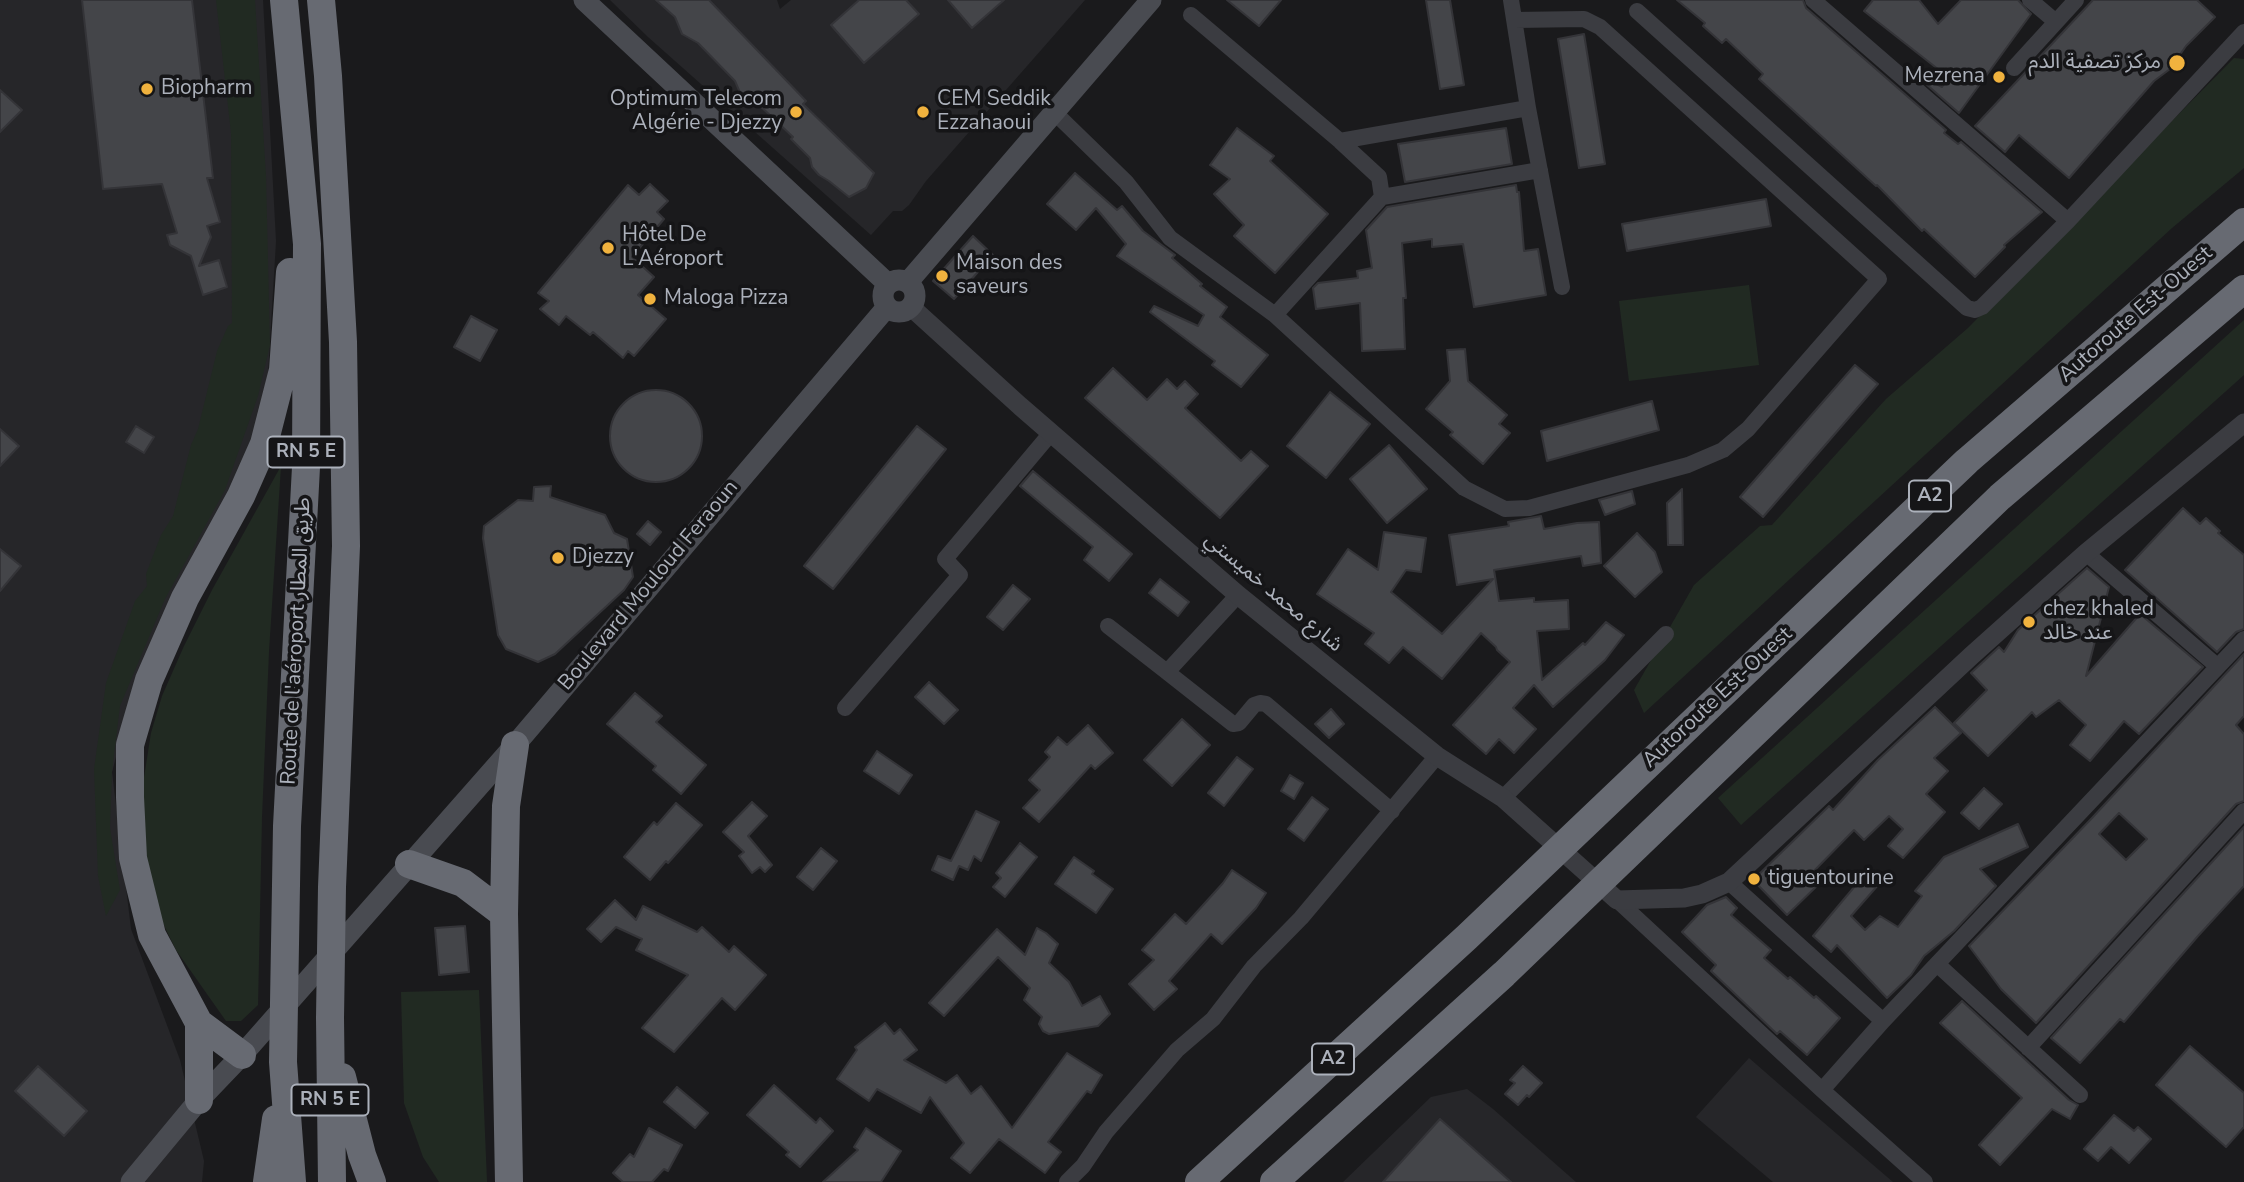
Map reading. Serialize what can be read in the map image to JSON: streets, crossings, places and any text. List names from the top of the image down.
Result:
{
  "streets": {
    "highway": [
      "Autoroute Est-Ouest",
      "RN 5 E",
      "A2",
      "Route de l'aéroport طريق المطار"
    ],
    "main road": ["Boulevard Mouloud Feraoun"],
    "street": ["شارع محمد خميستي"]
  },
  "crossings": [
    ["RN 5 E", "Route de l'aéroport طريق المطار"],
    ["Boulevard Mouloud Feraoun", "شارع محمد خميستي"]
  ],
  "places": [
    "مركز تصفية الدم",
    "Mezrena",
    "Biopharm",
    "Optimum Telecom Algérie - Djezzy",
    "CEM Seddik Ezzahaoui",
    "Hôtel De L'Aéroport",
    "Maison des saveurs",
    "Maloga Pizza",
    "Djezzy",
    "chez khaled عند خالد",
    "tiguentourine"
  ]
}
